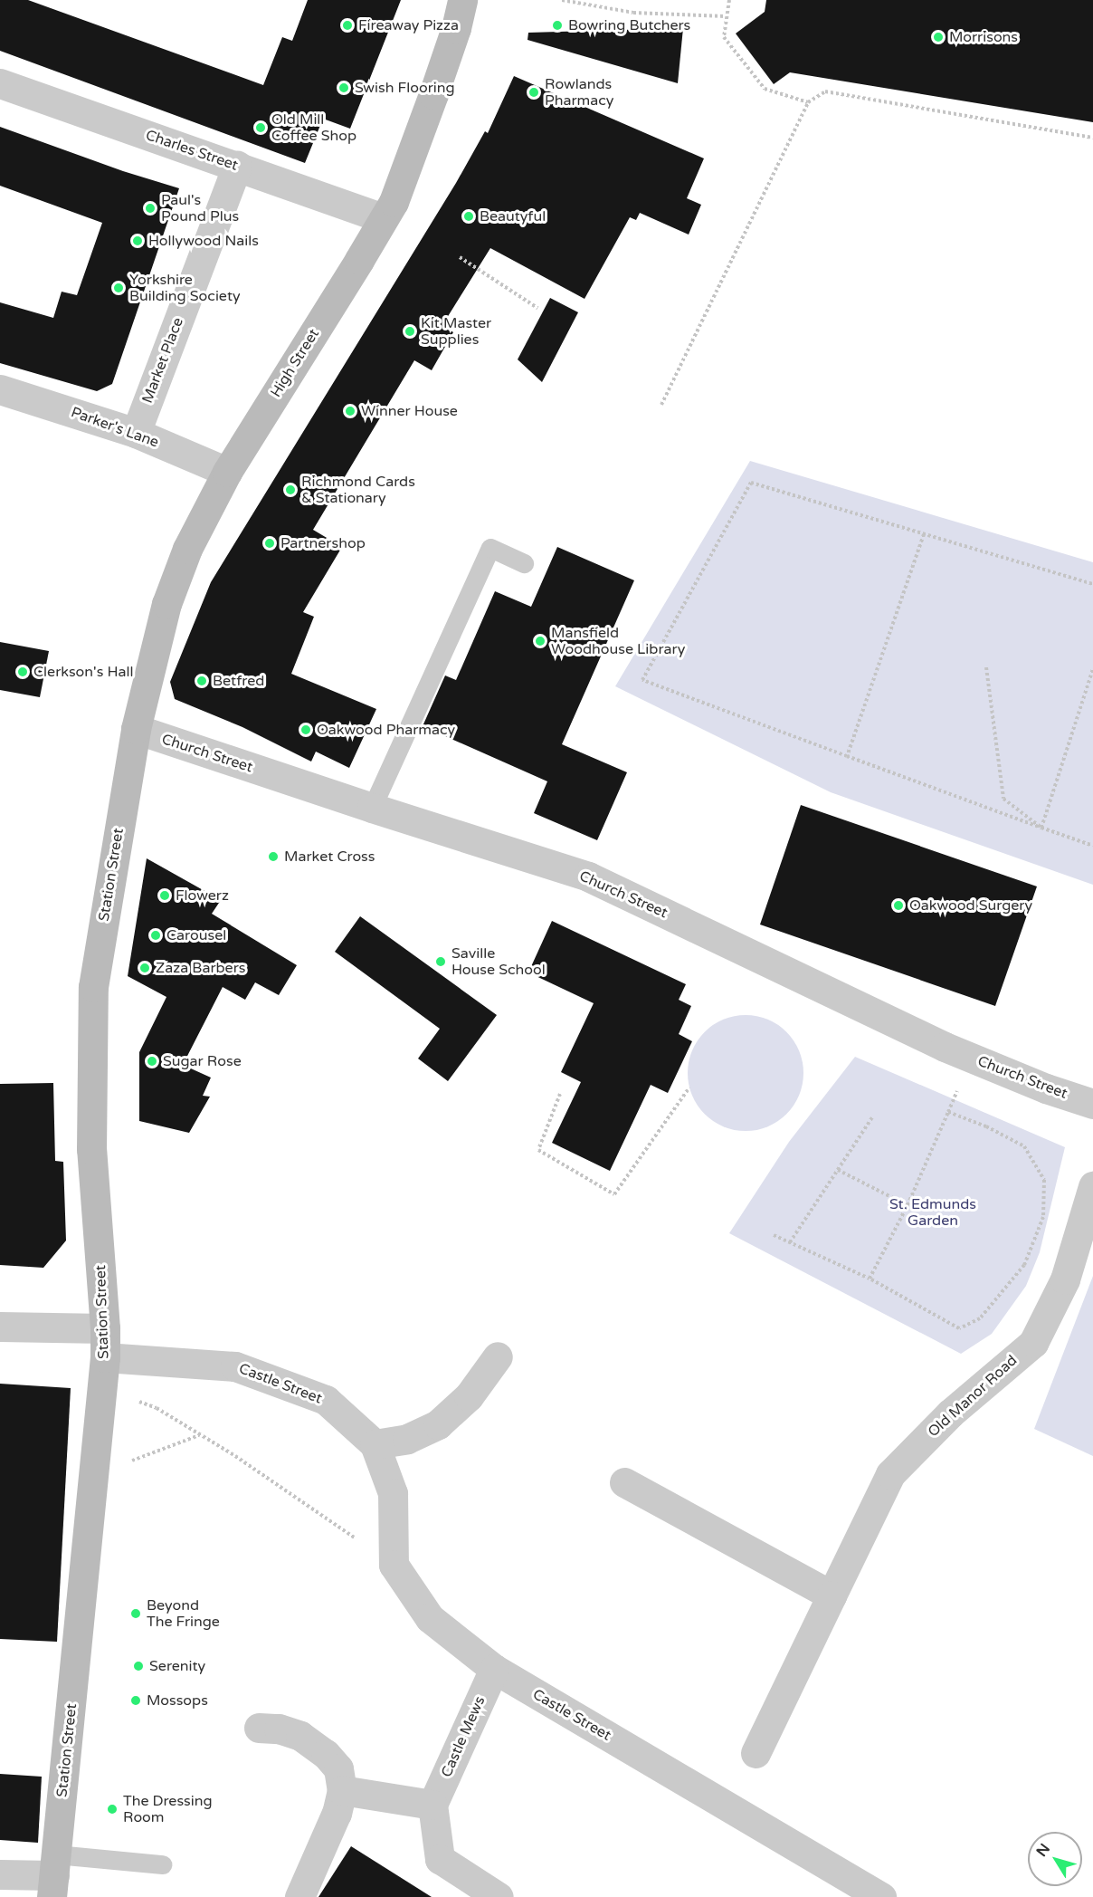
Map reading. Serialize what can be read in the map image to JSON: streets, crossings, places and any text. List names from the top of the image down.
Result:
{
  "streets": {
    "street": [
      "Charles Street",
      "Market Place",
      "High Street",
      "Parker's Lane",
      "Church Street",
      "Station Street",
      "Castle Street",
      "Old Manor Road",
      "Castle Mews"
    ]
  },
  "crossings": [
    ["Charles Street", "Market Place"],
    ["Charles Street", "High Street"],
    ["Market Place", "Parker's Lane"],
    ["High Street", "Parker's Lane"],
    ["High Street", "Church Street"],
    ["High Street", "Station Street"],
    ["Church Street", "Station Street"],
    ["Station Street", "Castle Street"],
    ["Castle Street", "Castle Mews"]
  ],
  "parks": ["St. Edmunds Garden"],
  "places": [
    "Fireaway Pizza",
    "Bowring Butchers",
    "Morrisons",
    "Swish Flooring",
    "Rowlands Pharmacy",
    "Old Mill Coffee Shop",
    "Paul's Pound Plus",
    "Beautyful",
    "Hollywood Nails",
    "Yorkshire Building Society",
    "Kit Master Supplies",
    "Winner House",
    "Richmond Cards & Stationary",
    "Partnershop",
    "Mansfield Woodhouse Library",
    "Clerkson's Hall",
    "Betfred",
    "Oakwood Pharmacy",
    "Market Cross",
    "Flowerz",
    "Oakwood Surgery",
    "Carousel",
    "Saville House School",
    "Zaza Barbers",
    "Sugar Rose",
    "Beyond The Fringe",
    "Serenity",
    "Mossops",
    "The Dressing Room"
  ],
  "north": "top left"
}
